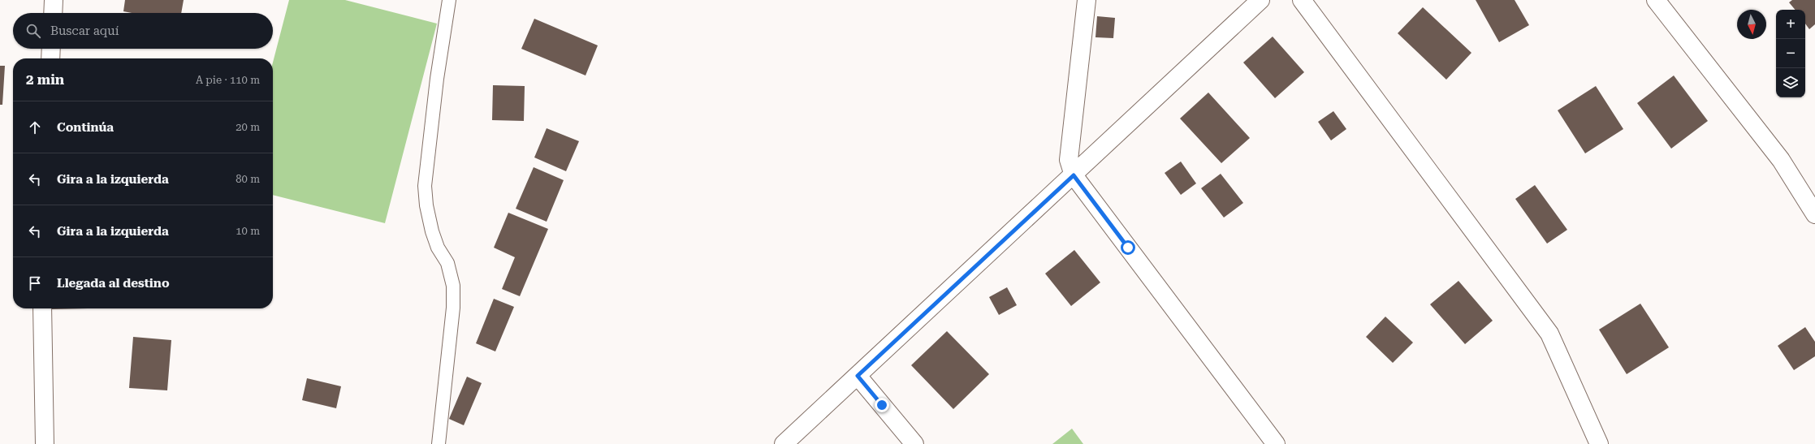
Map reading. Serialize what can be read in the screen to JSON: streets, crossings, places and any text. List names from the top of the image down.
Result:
{
  "north": "bottom",
  "page": {
    "map_buttons": ["+", "−"],
    "search": "Buscar aquí",
    "heading": ["2 min", "A pie · 110 m"],
    "list": [
      ["Continúa", "20 m"],
      ["Gira a la izquierda", "80 m"],
      ["Gira a la izquierda", "10 m"],
      "Llegada al destino"
    ]
  }
}
